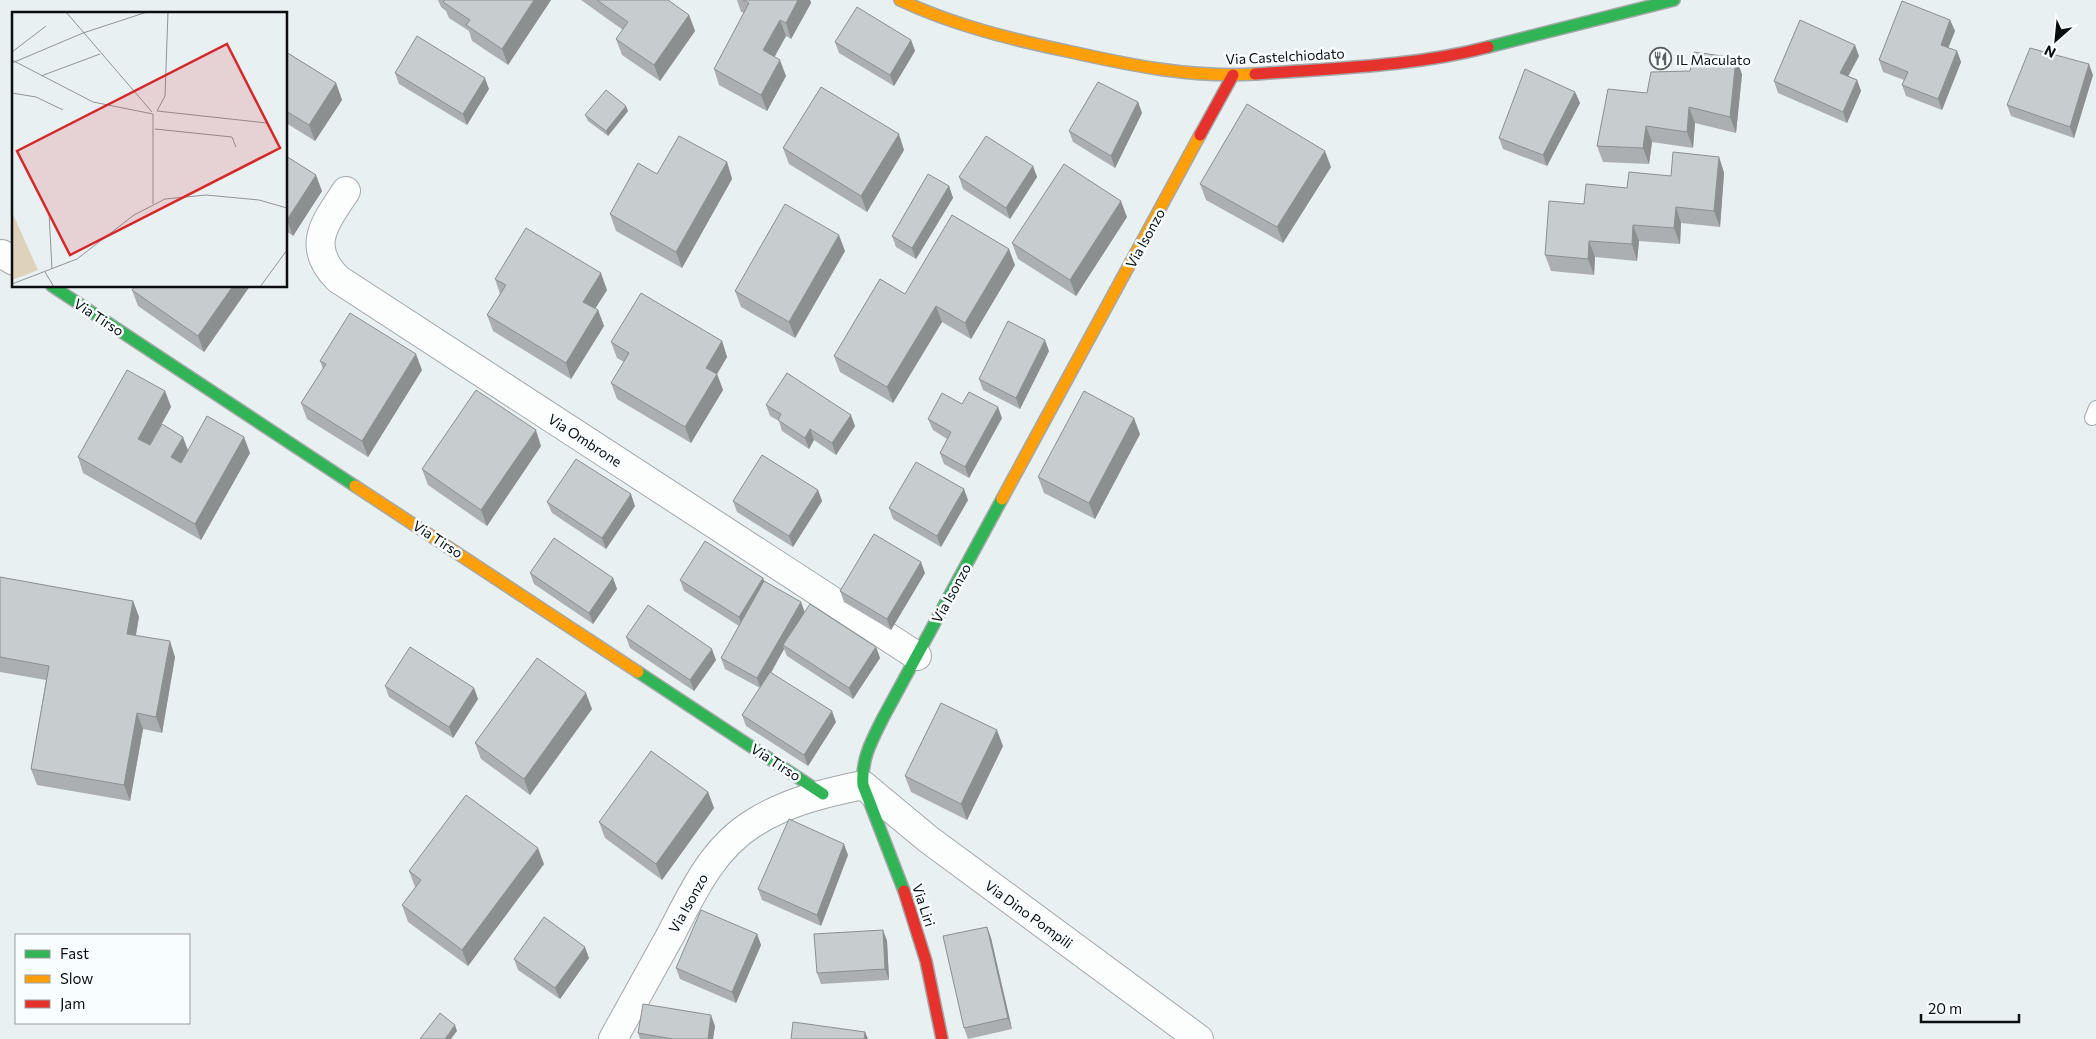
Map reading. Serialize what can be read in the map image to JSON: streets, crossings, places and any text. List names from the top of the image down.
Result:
{
  "streets": {
    "street": [
      "Via Castelchiodato",
      "Via Isonzo",
      "Via Tirso",
      "Via Ombrone",
      "Via Liri",
      "Via Dino Pompili"
    ]
  },
  "crossings": [
    ["Via Castelchiodato", "Via Isonzo"],
    ["Via Isonzo", "Via Tirso"],
    ["Via Isonzo", "Via Ombrone"],
    ["Via Isonzo", "Via Liri"],
    ["Via Isonzo", "Via Dino Pompili"],
    ["Via Liri", "Via Dino Pompili"]
  ],
  "places": {
    "restaurant": ["IL Maculato"]
  },
  "legend": ["Fast", "Slow", "Jam"],
  "scale_bar": "20 m",
  "north": "bottom left"
}
